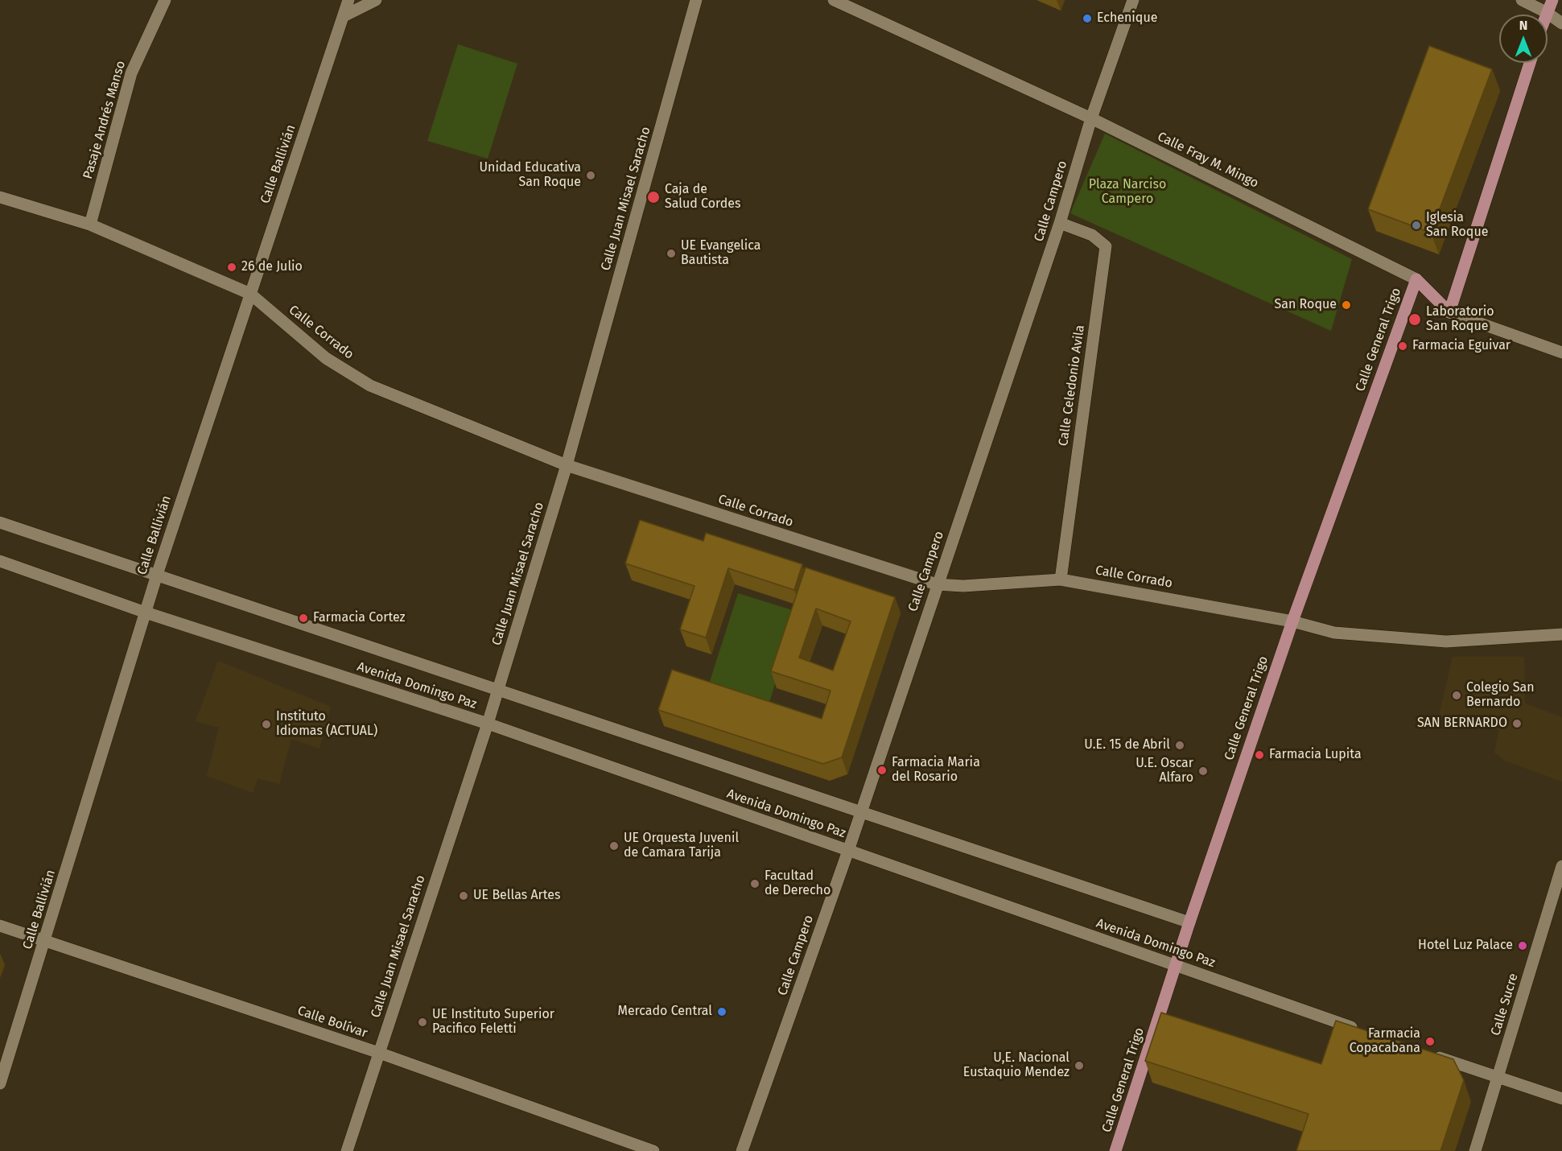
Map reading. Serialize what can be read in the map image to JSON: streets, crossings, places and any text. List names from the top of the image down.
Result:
{
  "streets": {
    "main road": ["Calle Fray M. Mingo", "Calle General Trigo"],
    "street": [
      "Pasaje Andrés Manso",
      "Calle Ballivián",
      "Calle Juan Misael Saracho",
      "Calle Campero",
      "Calle Corrado",
      "Calle Celedonio Avila",
      "Avenida Domingo Paz",
      "Calle Sucre",
      "Calle Bolívar"
    ]
  },
  "crossings": [
    ["Pasaje Andrés Manso", "Calle Corrado"],
    ["Calle Fray M. Mingo", "Calle Campero"],
    ["Calle Fray M. Mingo", "Calle General Trigo"],
    ["Calle Ballivián", "Calle Corrado"],
    ["Calle Ballivián", "Avenida Domingo Paz"],
    ["Calle Ballivián", "Calle Bolívar"],
    ["Calle Juan Misael Saracho", "Calle Corrado"],
    ["Calle Juan Misael Saracho", "Avenida Domingo Paz"],
    ["Calle Juan Misael Saracho", "Calle Bolívar"],
    ["Calle Campero", "Calle Corrado"],
    ["Calle Campero", "Calle Celedonio Avila"],
    ["Calle Campero", "Avenida Domingo Paz"],
    ["Calle Corrado", "Calle General Trigo"],
    ["Calle Corrado", "Calle Celedonio Avila"],
    ["Calle General Trigo", "Avenida Domingo Paz"]
  ],
  "parks": ["Plaza Narciso Campero"],
  "places": [
    "Echenique",
    "Unidad Educativa San Roque",
    "Caja de Salud Cordes",
    "Iglesia San Roque",
    "UE Evangelica Bautista",
    "26 de Julio",
    "San Roque",
    "Laboratorio San Roque",
    "Farmacia Eguivar",
    "Farmacia Cortez",
    "Colegio San Bernardo",
    "SAN BERNARDO",
    "Instituto Idiomas (ACTUAL)",
    "U.E. 15 de Abril",
    "Farmacia Lupita",
    "Farmacia Maria del Rosario",
    "U.E. Oscar Alfaro",
    "UE Orquesta Juvenil de Camara Tarija",
    "Facultad de Derecho",
    "UE Bellas Artes",
    "Hotel Luz Palace",
    "Mercado Central",
    "UE Instituto Superior Pacifico Feletti",
    "Farmacia Copacabana",
    "U,E. Nacional Eustaquio Mendez"
  ],
  "north": "top"
}
